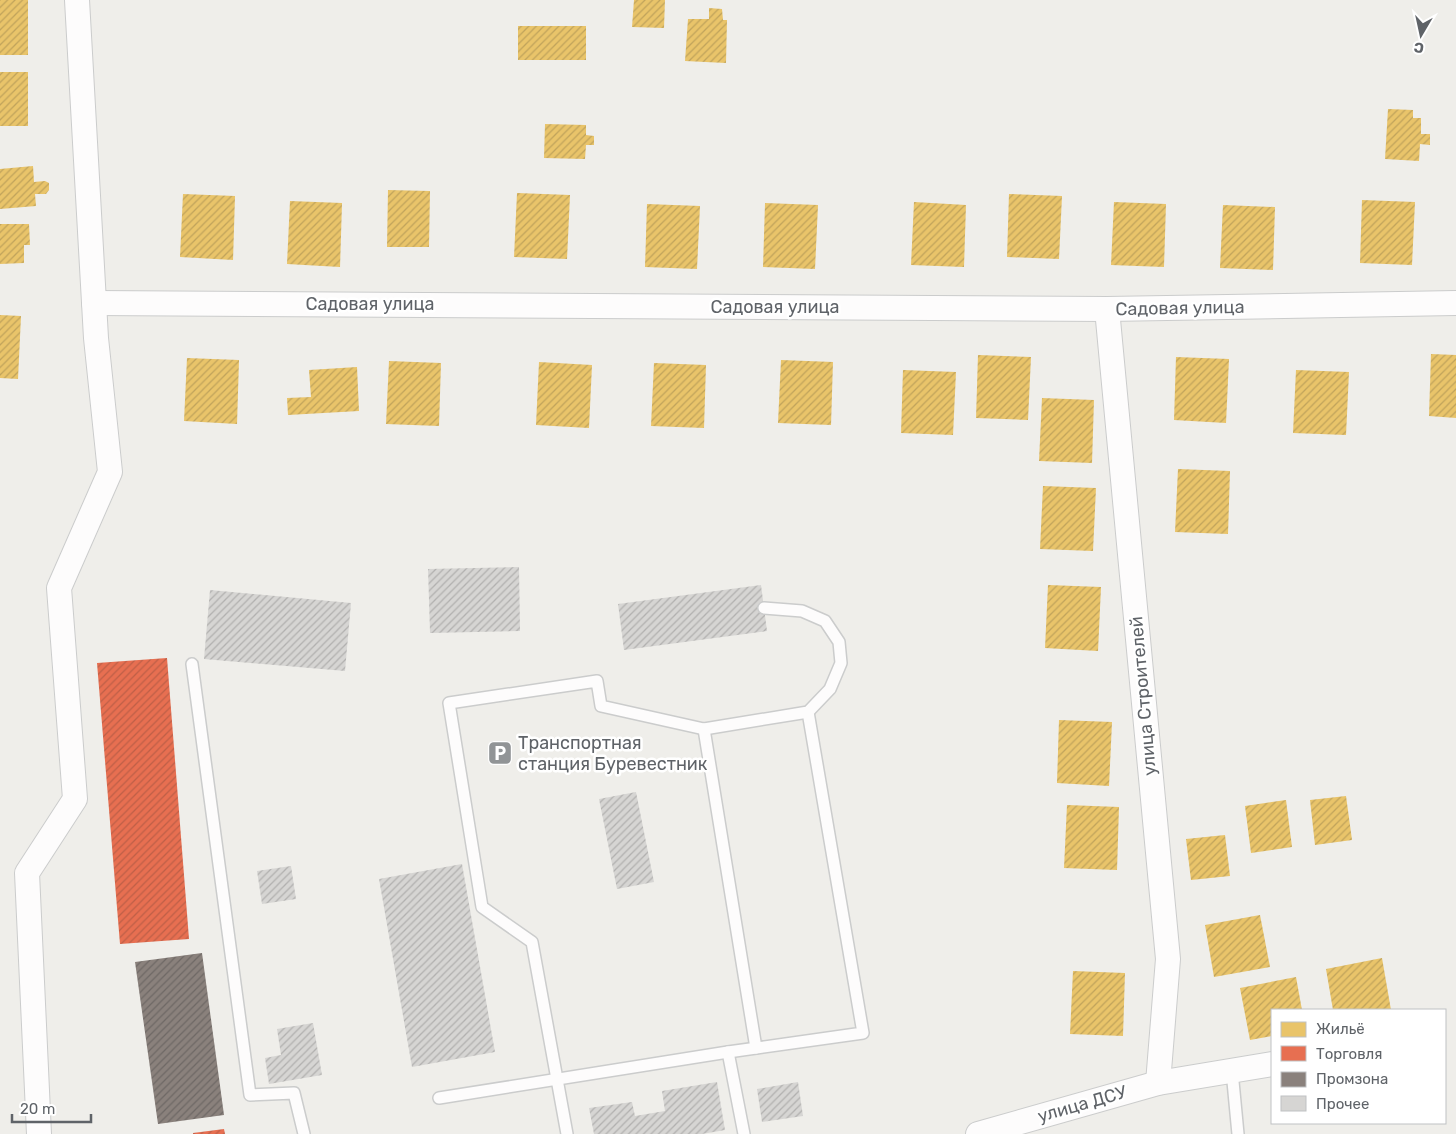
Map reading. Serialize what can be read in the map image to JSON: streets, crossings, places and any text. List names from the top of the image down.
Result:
{
  "streets": {
    "street": ["Садовая улица", "улица Строителей", "улица ДСУ"]
  },
  "crossings": [
    ["Садовая улица", "улица Строителей"],
    ["улица Строителей", "улица ДСУ"]
  ],
  "places": {
    "parking": ["Транспортная станция Буревестник"]
  },
  "legend": [
    "Жильё",
    "Торговля",
    "Промзона",
    "Прочее"
  ],
  "scale_bar": "20 m",
  "north": "bottom"
}
